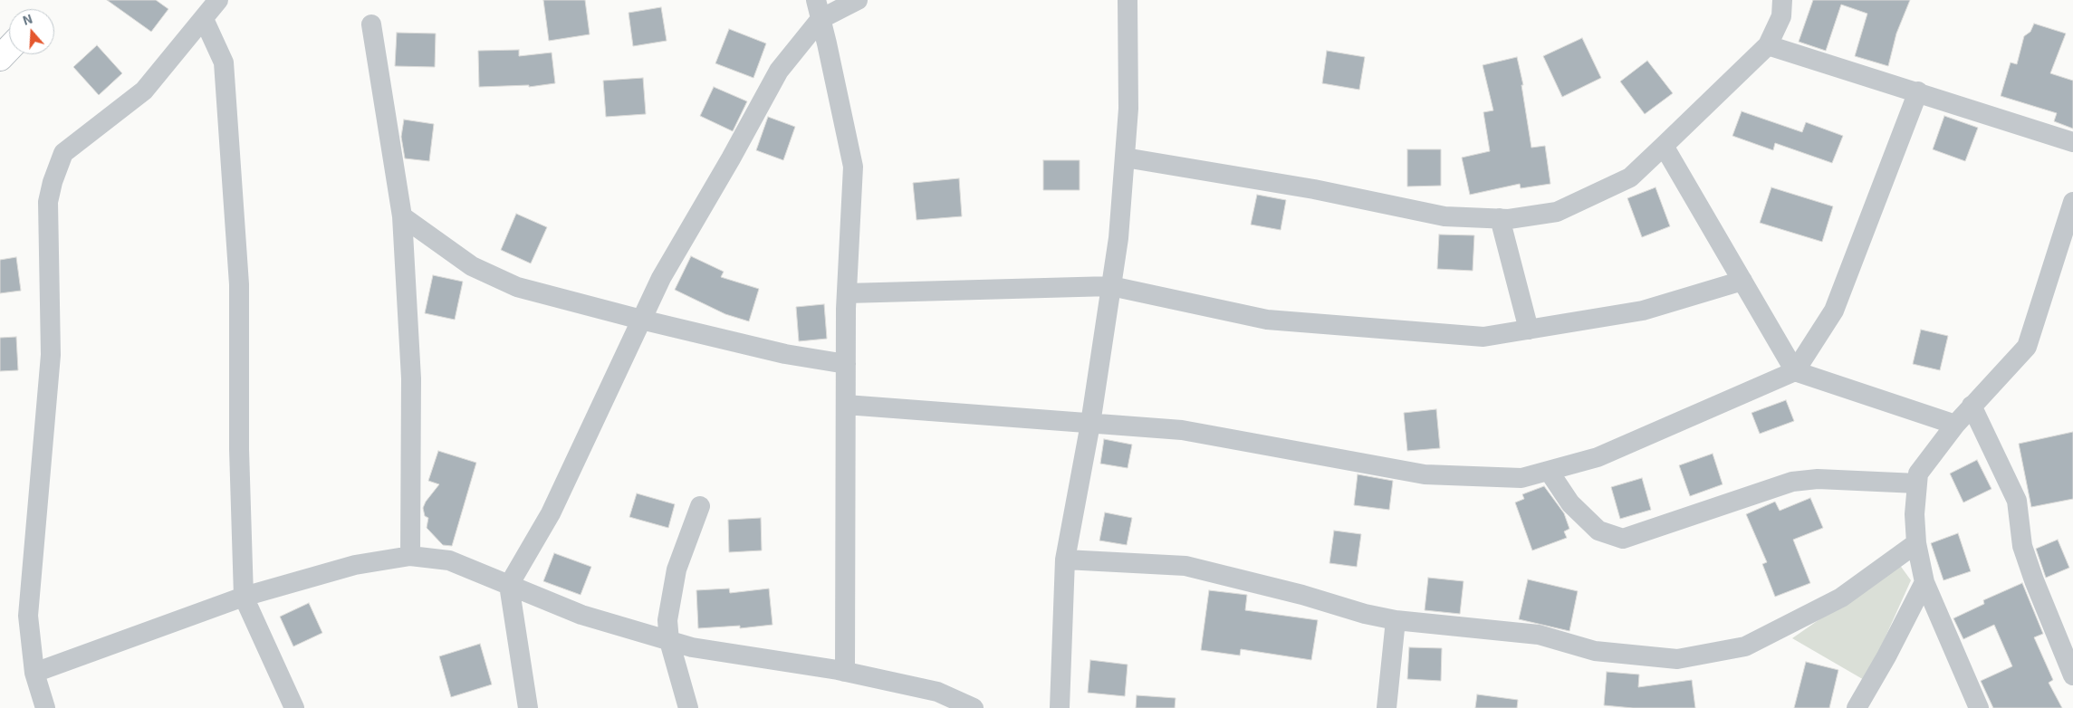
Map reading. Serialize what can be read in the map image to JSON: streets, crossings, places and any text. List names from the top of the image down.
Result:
{
  "north": "top"
}
